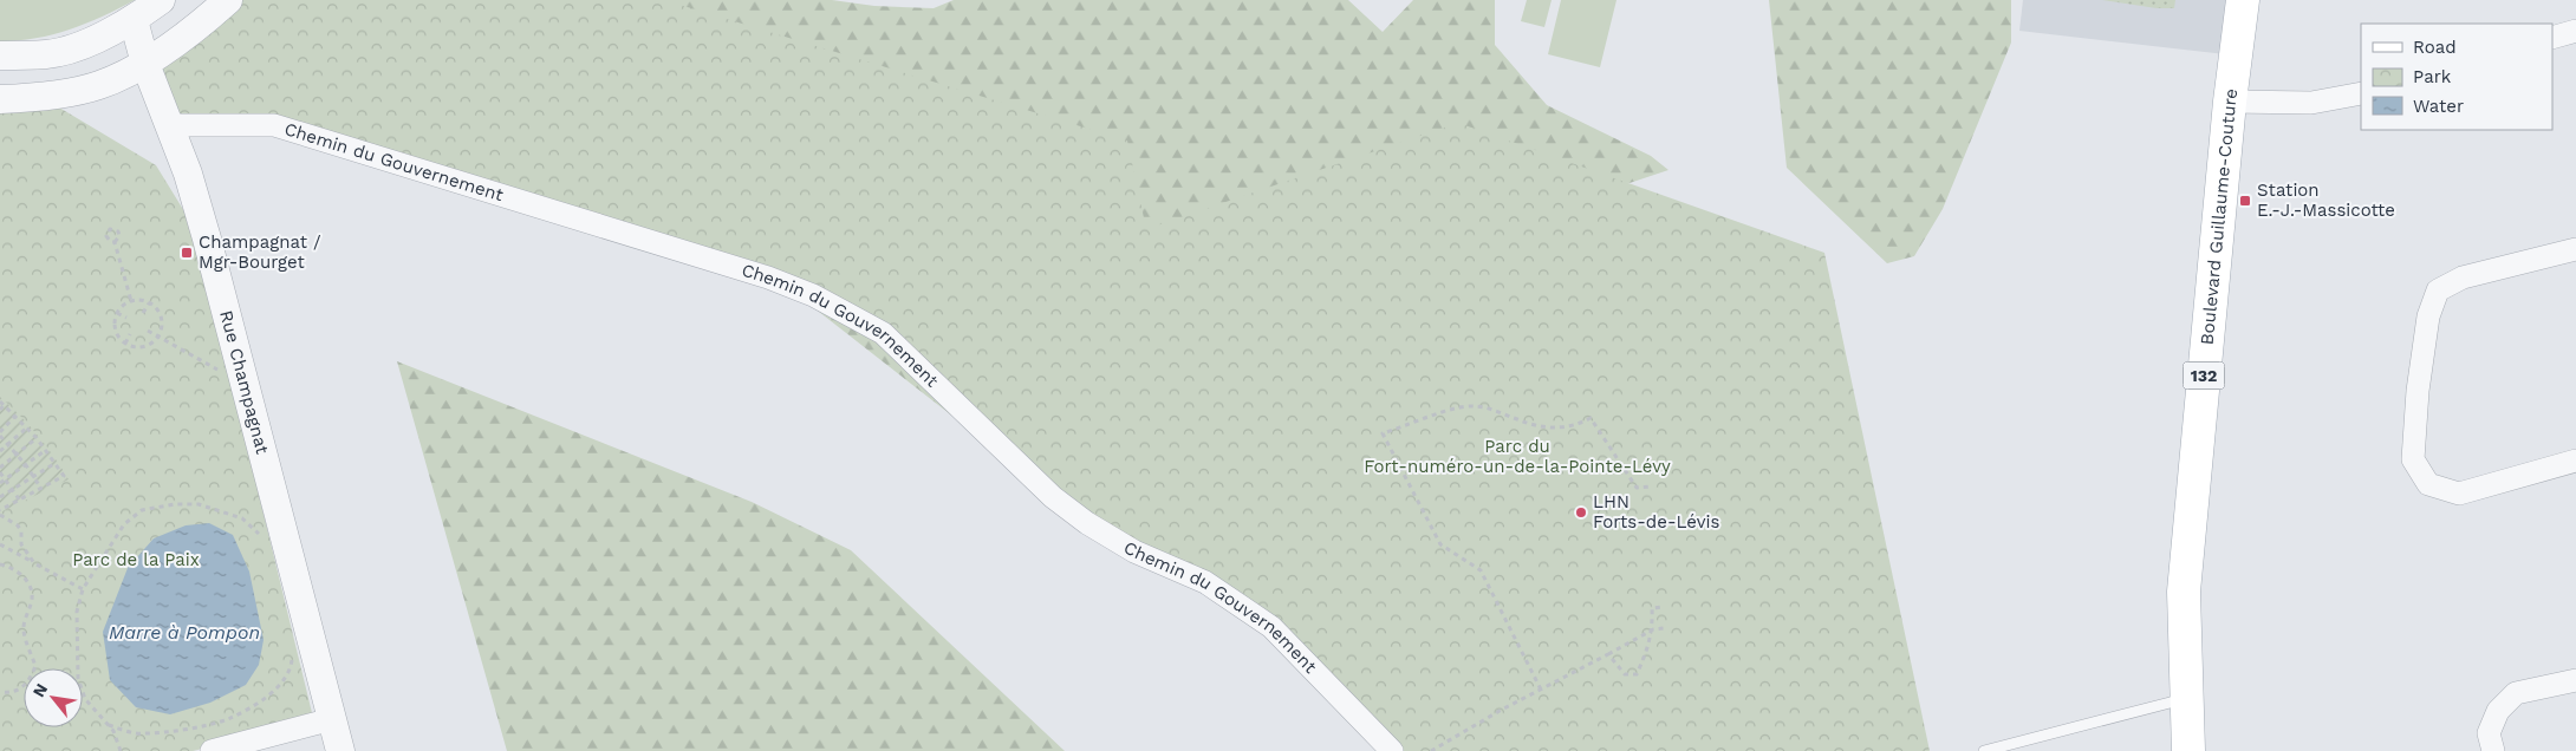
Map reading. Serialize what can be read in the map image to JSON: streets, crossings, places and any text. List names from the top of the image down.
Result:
{
  "streets": {
    "main road": ["Boulevard Guillaume-Couture", "132"],
    "street": ["Chemin du Gouvernement", "Rue Champagnat"]
  },
  "crossings": [
    ["Chemin du Gouvernement", "Rue Champagnat"]
  ],
  "water": ["Marre à Pompon"],
  "parks": ["Parc du Fort-numéro-un-de-la-Pointe-Lévy", "Parc de la Paix"],
  "places": {
    "transit": ["Station E.-J.-Massicotte", "Champagnat / Mgr-Bourget"],
    "other": ["LHN Forts-de-Lévis"]
  },
  "legend": ["Road", "Park", "Water"],
  "north": "top left"
}
